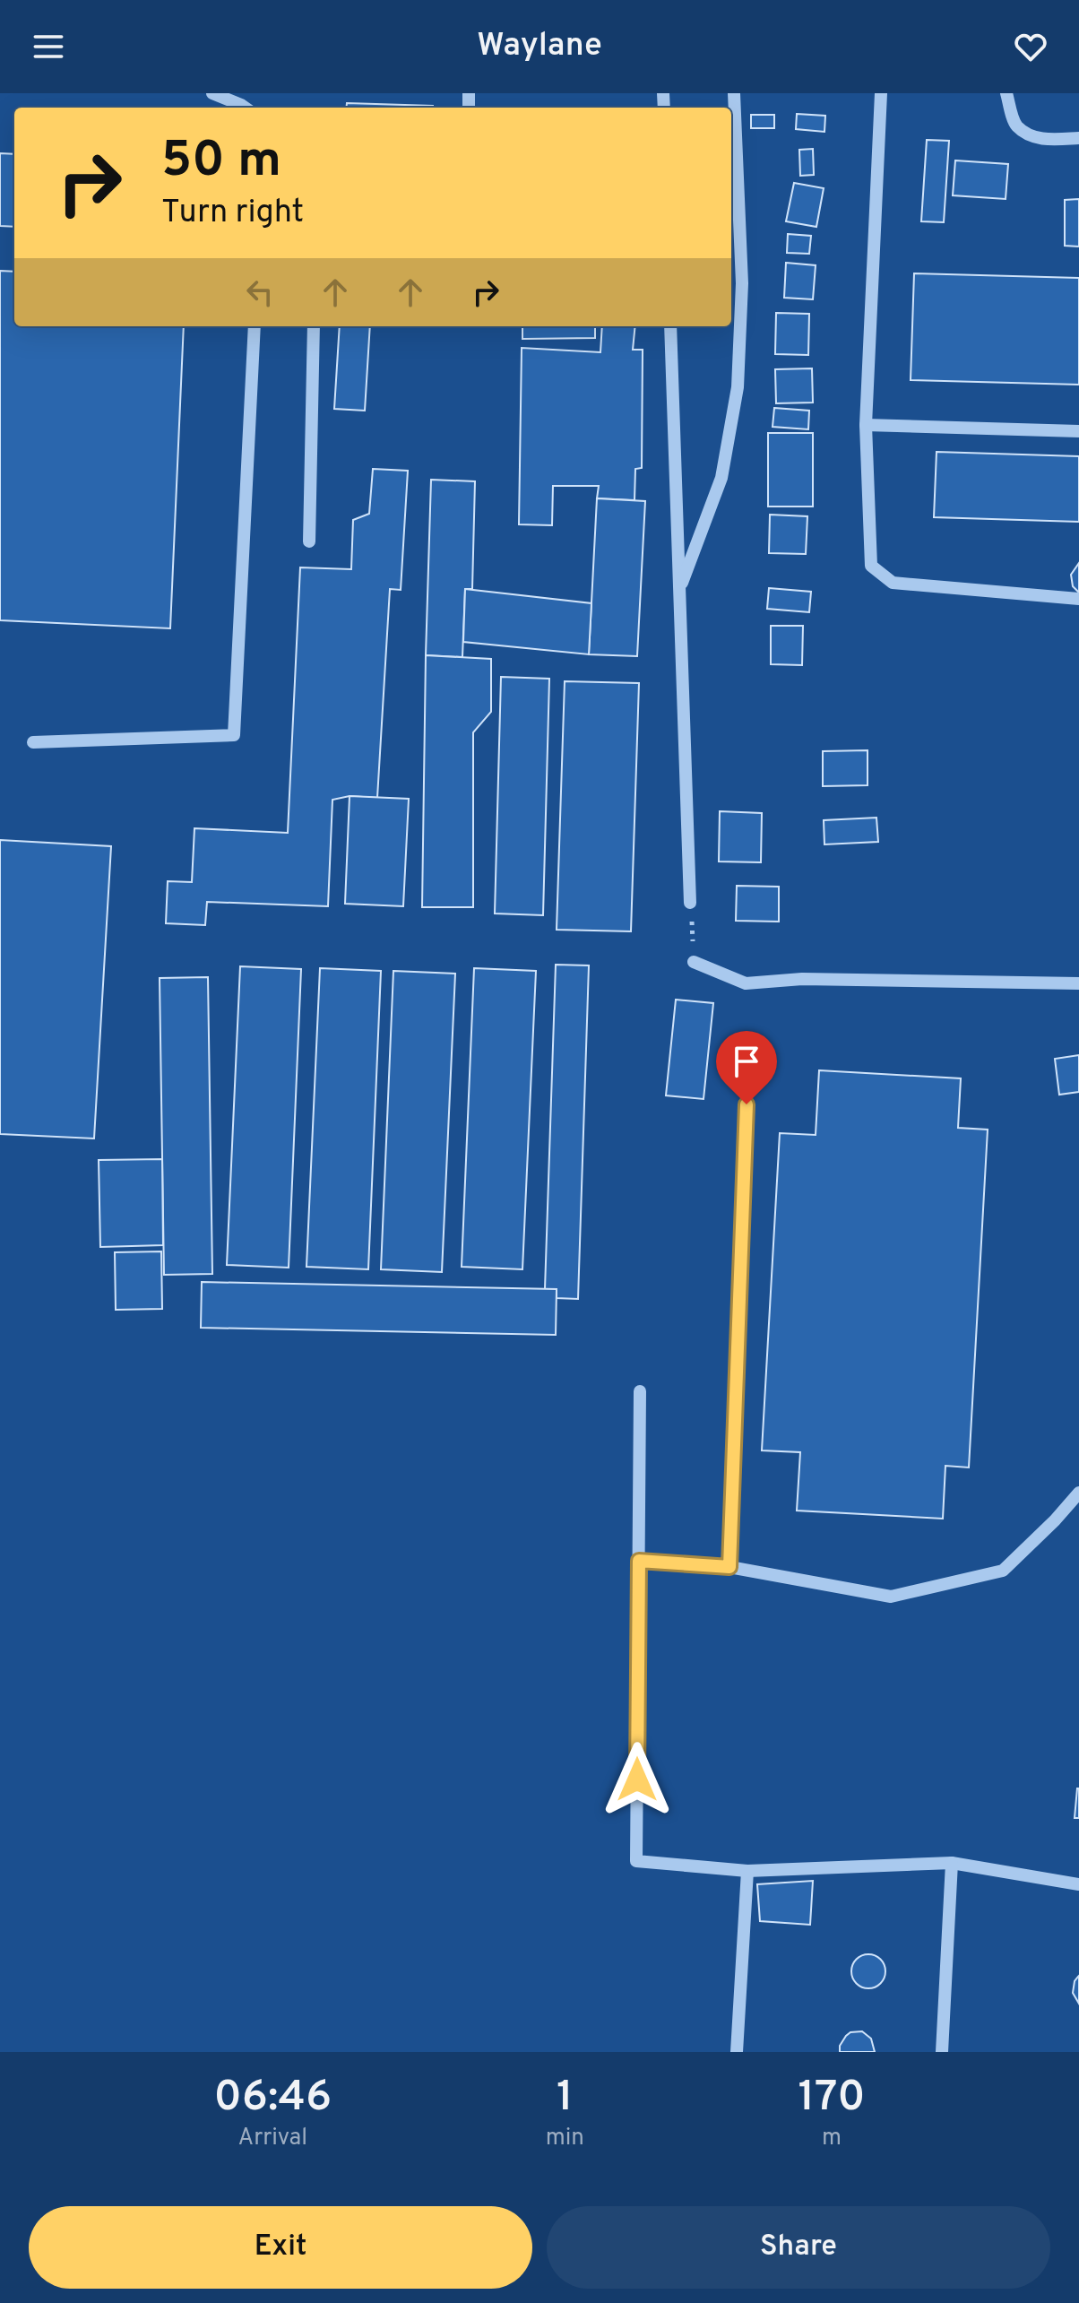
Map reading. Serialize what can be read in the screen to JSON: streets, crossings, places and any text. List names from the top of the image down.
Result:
{
  "page": {
    "header": "Waylane",
    "turn": ["50 m", "Turn right"],
    "eta": [
      "06:46",
      "Arrival",
      "1",
      "min",
      "170",
      "m"
    ],
    "buttons": ["Exit", "Share"]
  }
}
